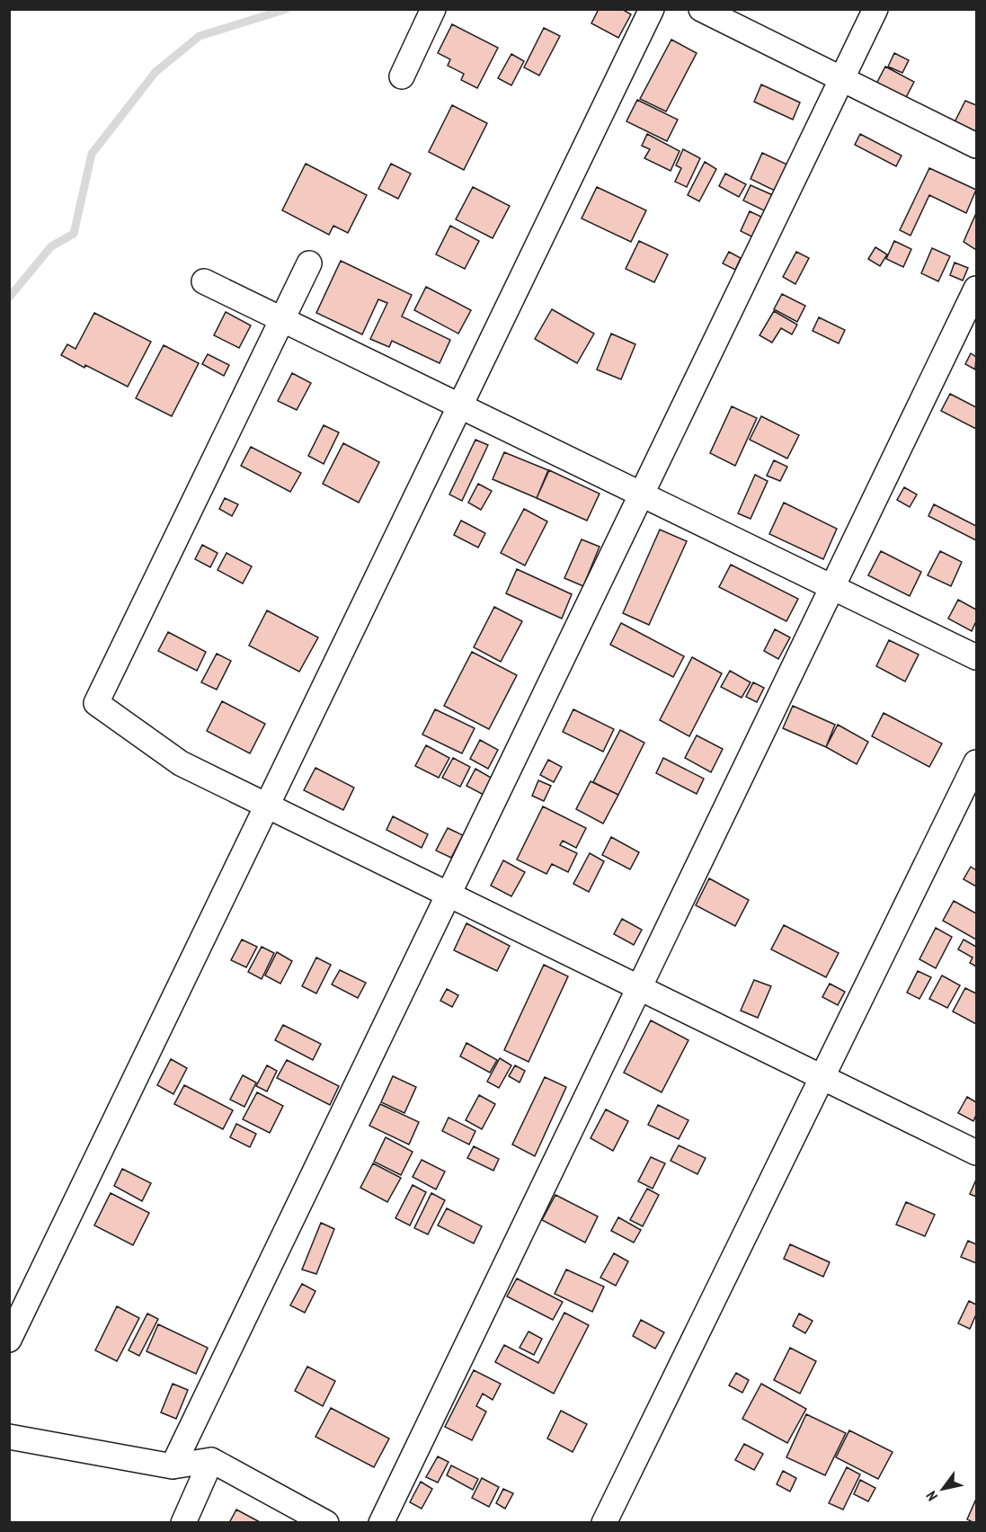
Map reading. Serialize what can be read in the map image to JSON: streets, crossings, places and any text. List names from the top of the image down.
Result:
{
  "north": "bottom left"
}
